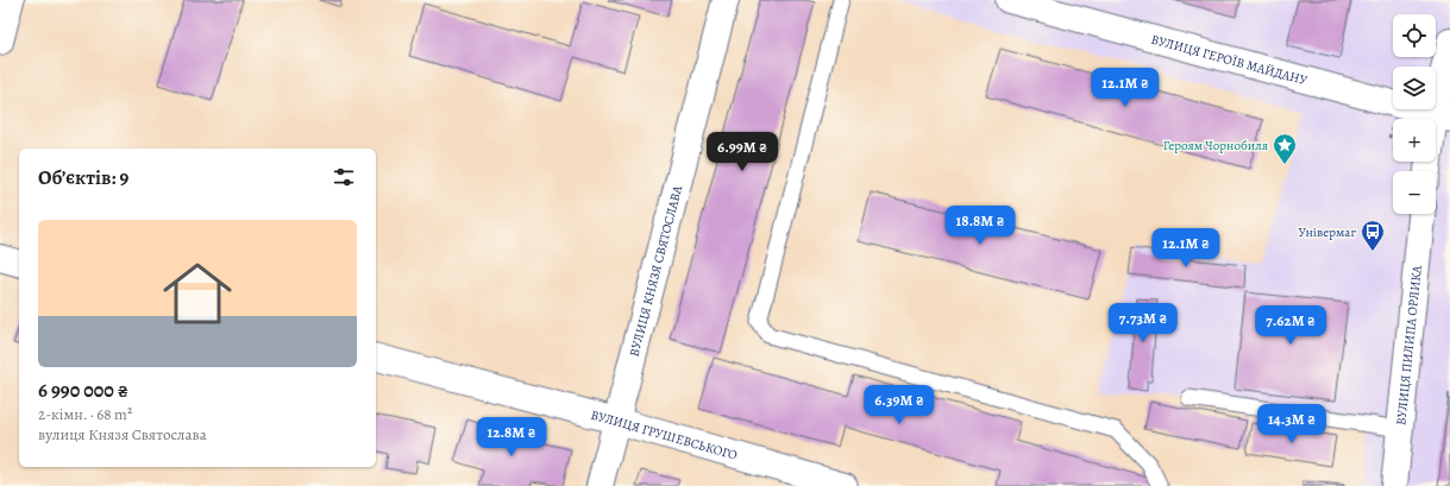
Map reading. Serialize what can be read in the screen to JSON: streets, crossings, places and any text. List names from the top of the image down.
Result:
{
  "streets": {
    "street": [
      "ВУЛИЦЯ ГЕРОЇВ МАЙДАНУ",
      "ВУЛИЦЯ КНЯЗЯ СВЯТОСЛАВА",
      "ВУЛИЦЯ ПИЛИПА ОРЛИКА",
      "ВУЛИЦЯ ГРУШЕВСЬКОГО"
    ]
  },
  "crossings": [
    ["ВУЛИЦЯ КНЯЗЯ СВЯТОСЛАВА", "ВУЛИЦЯ ГРУШЕВСЬКОГО"]
  ],
  "places": {
    "place": ["Героям Чорнобиля"],
    "bus stop": ["Універмаг"]
  },
  "page": {
    "map_buttons": ["+", "−"],
    "price": [
      "12.1M ₴",
      "6.99M ₴",
      "18.8M ₴",
      "12.1M ₴",
      "7.73M ₴",
      "7.62M ₴",
      "6.39M ₴",
      "14.3M ₴",
      "12.8M ₴"
    ],
    "heading": "Об’єктів: 9",
    "list": [
      {
        "name": "6 990 000 ₴",
        "note": "2-кімн. · 68 m² · вулиця Князя Святослава"
      }
    ]
  }
}
